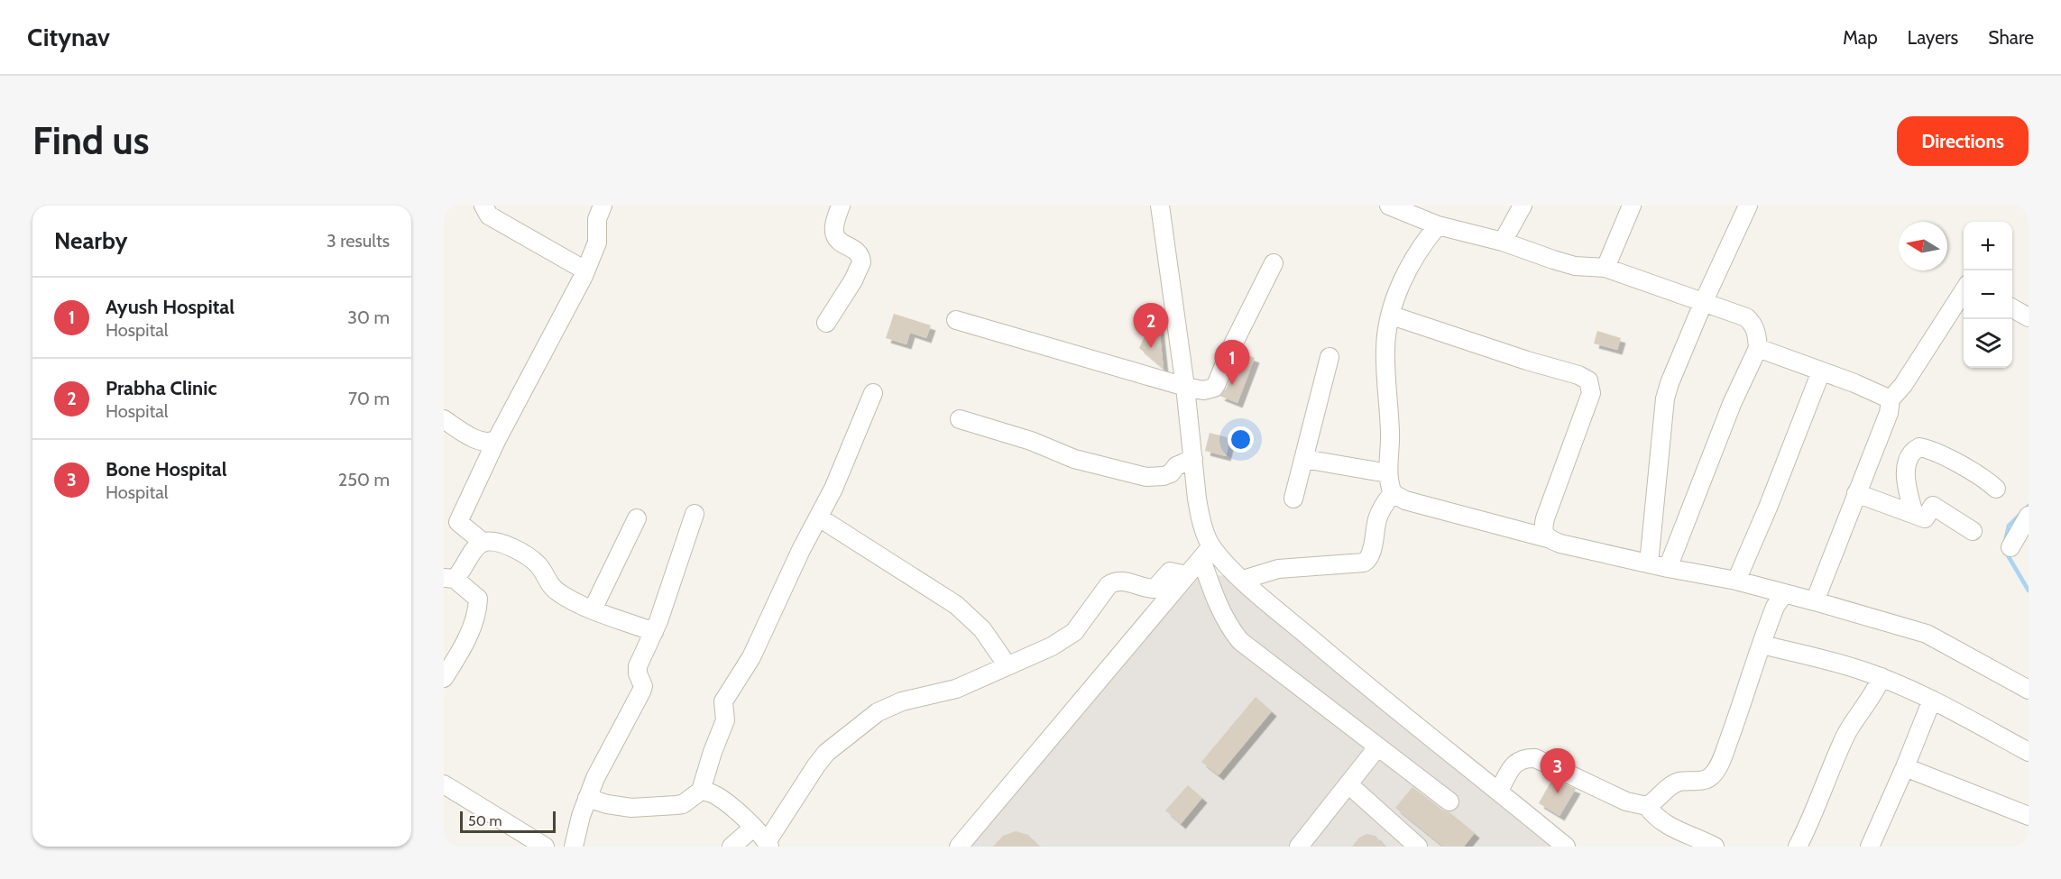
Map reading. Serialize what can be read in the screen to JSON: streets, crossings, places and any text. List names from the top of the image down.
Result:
{
  "scale_bar": "50 m",
  "north": "left",
  "page": {
    "header": "Citynav",
    "nav": ["Map", "Layers", "Share"],
    "buttons": "Directions",
    "title": "Find us",
    "heading": ["Nearby", "3 results"],
    "map_buttons": ["+", "−"],
    "list": [
      {
        "mark": "1",
        "name": "Ayush Hospital",
        "note": "Hospital",
        "value": "30 m"
      },
      {
        "mark": "2",
        "name": "Prabha Clinic",
        "note": "Hospital",
        "value": "70 m"
      },
      {
        "mark": "3",
        "name": "Bone Hospital",
        "note": "Hospital",
        "value": "250 m"
      }
    ],
    "pins": ["2", "1", "3"],
    "scale": "50 m"
  }
}
